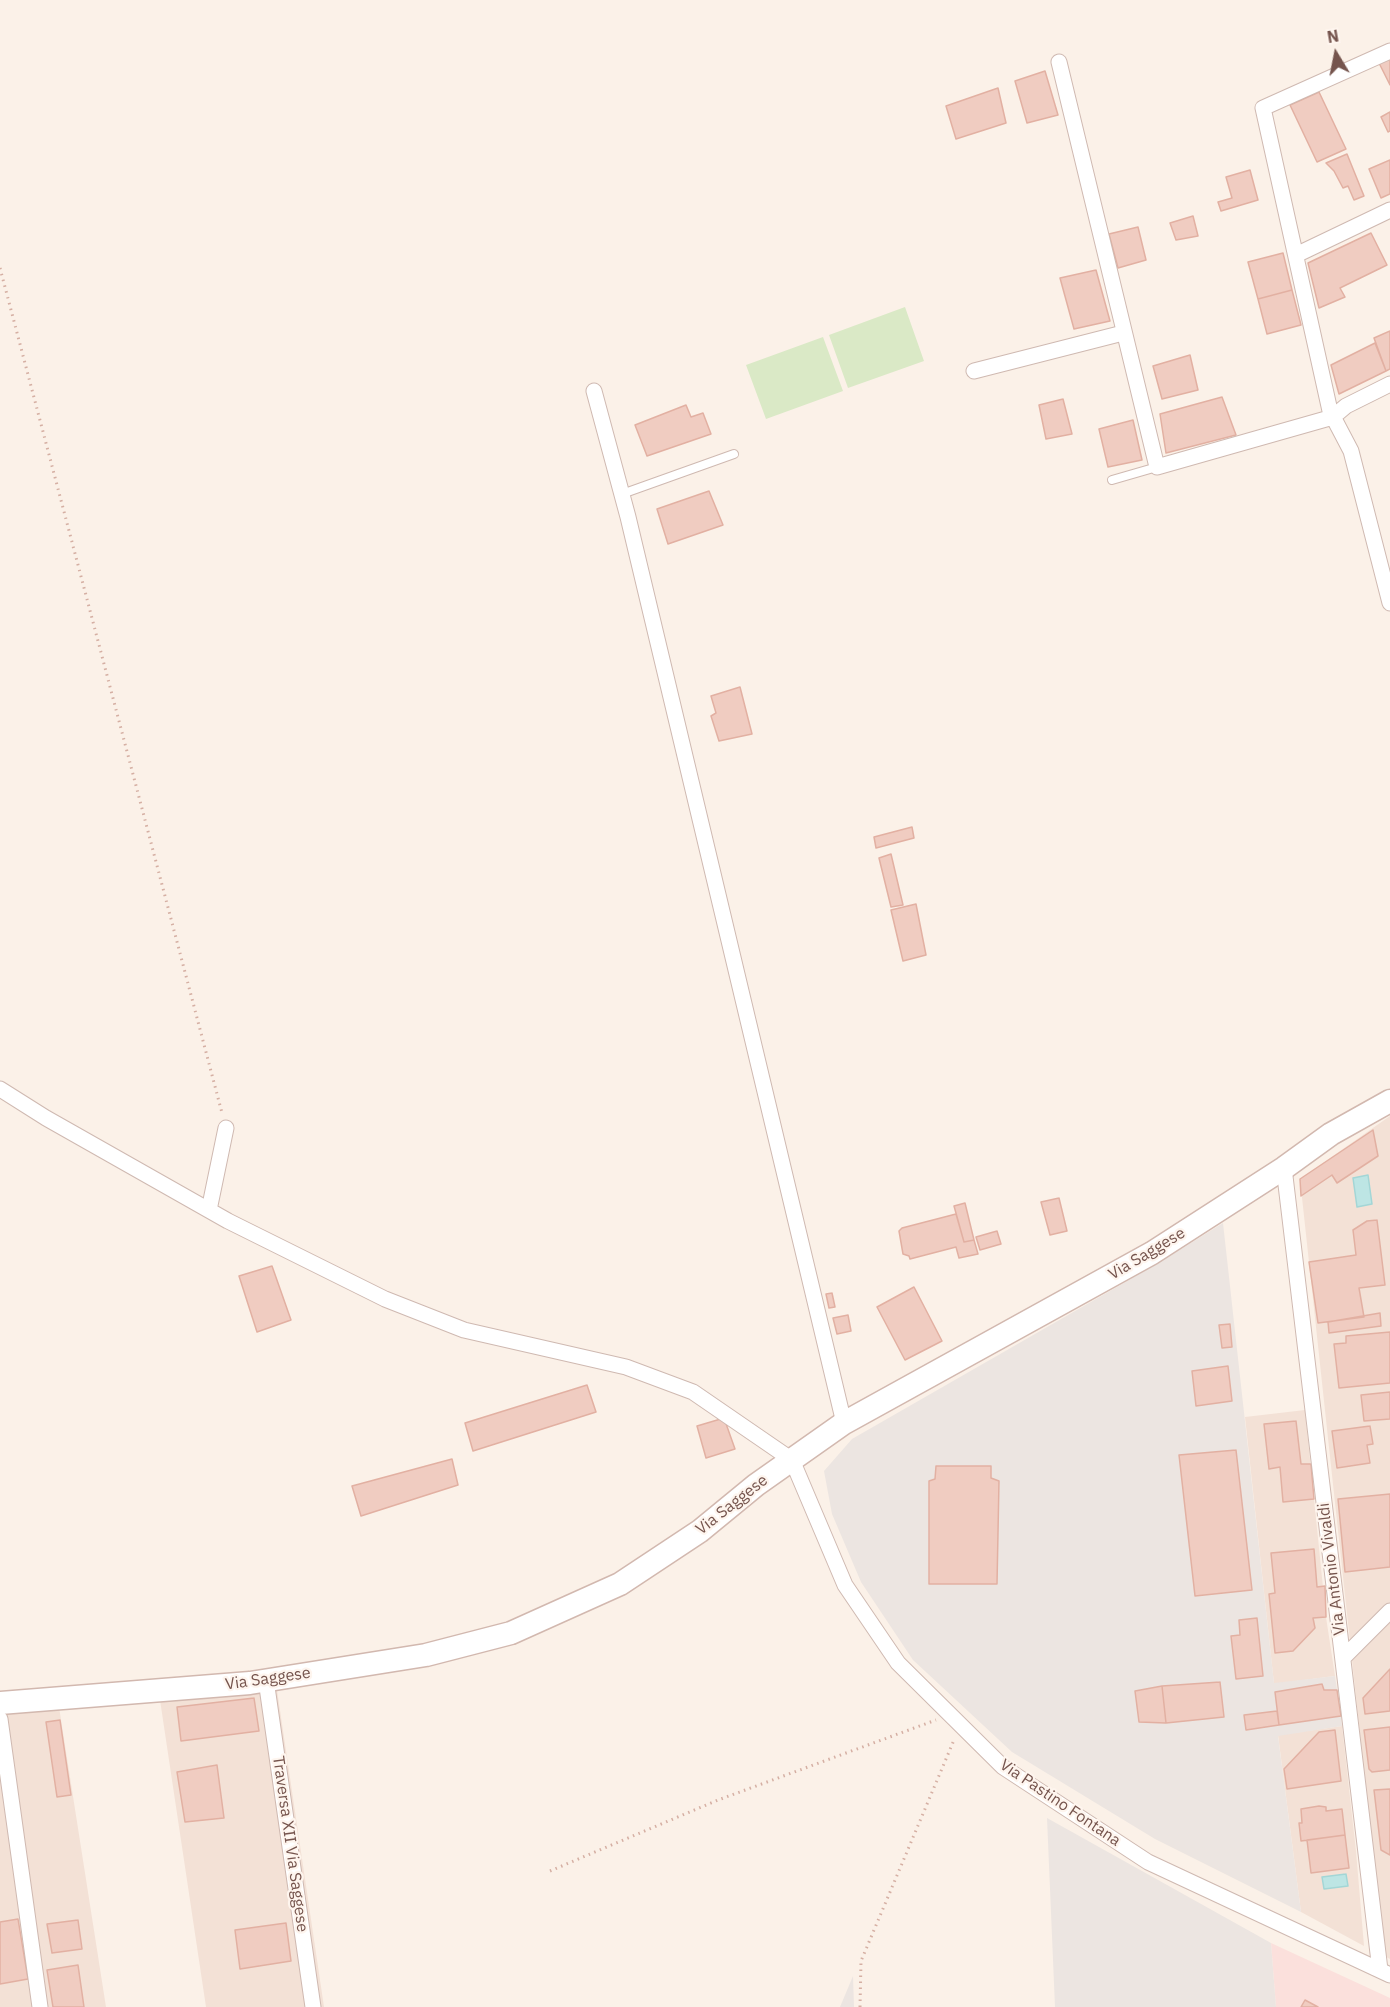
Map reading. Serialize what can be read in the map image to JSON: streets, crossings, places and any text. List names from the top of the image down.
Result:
{
  "streets": {
    "main road": ["Via Saggese"],
    "street": ["Via Antonio Vivaldi", "Via Pastino Fontana", "Traversa XII Via Saggese"]
  },
  "crossings": [
    ["Via Saggese", "Via Antonio Vivaldi"],
    ["Via Saggese", "Via Pastino Fontana"],
    ["Via Saggese", "Traversa XII Via Saggese"],
    ["Via Antonio Vivaldi", "Via Pastino Fontana"]
  ],
  "north": "top"
}
